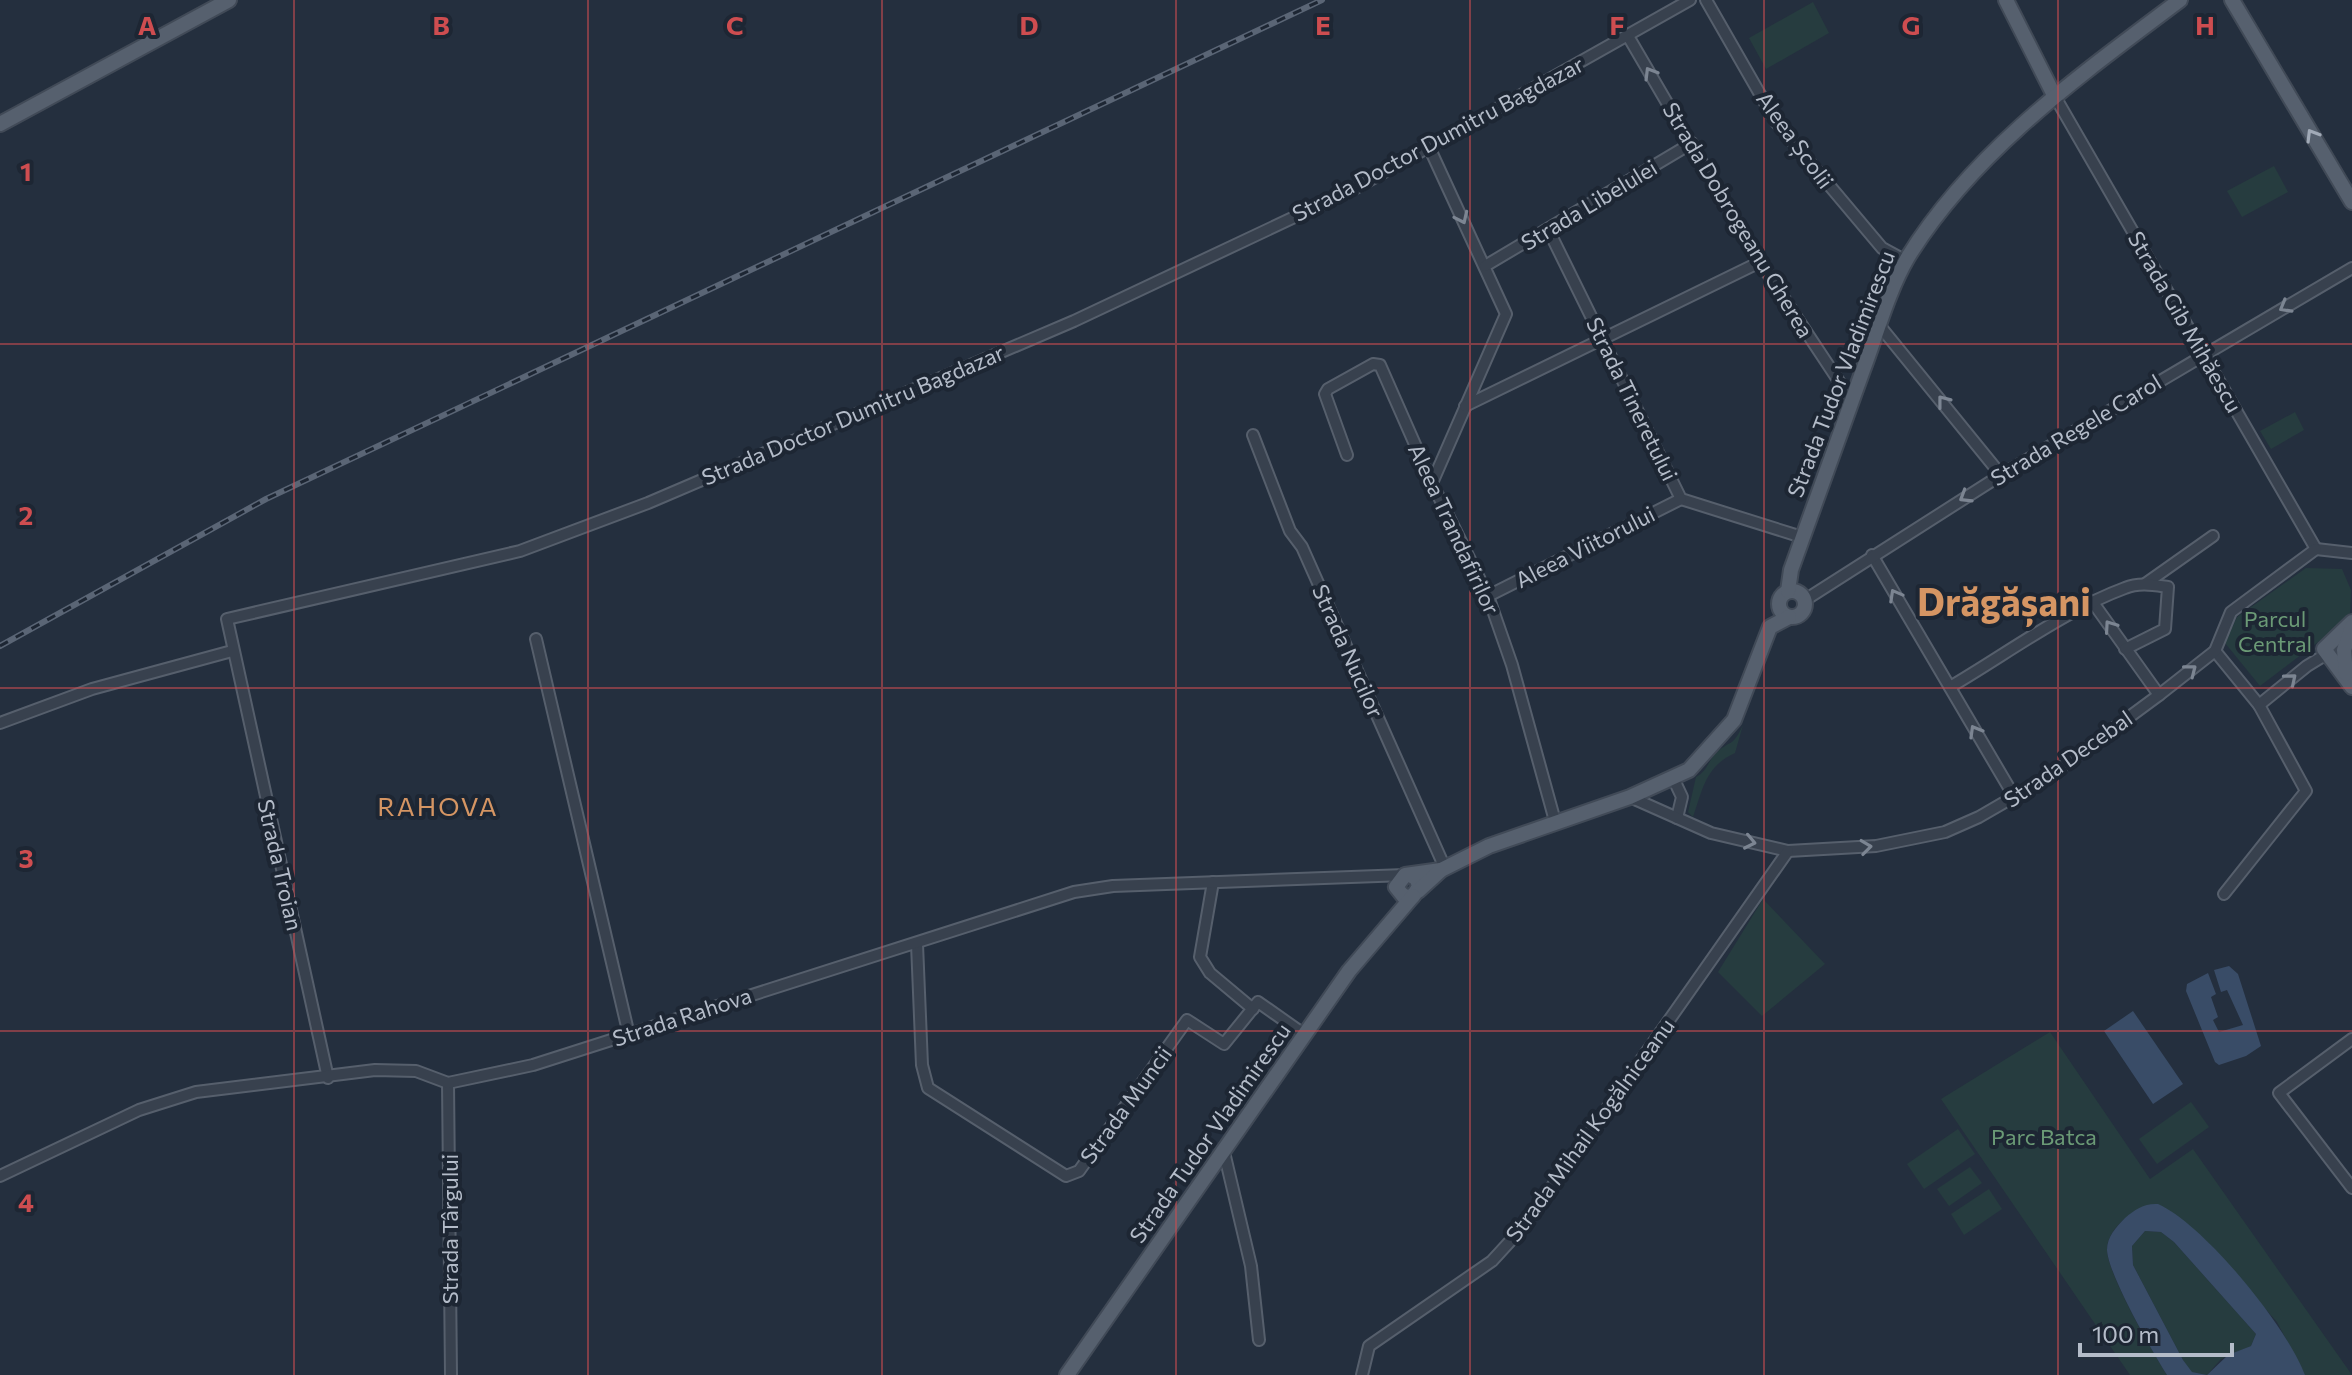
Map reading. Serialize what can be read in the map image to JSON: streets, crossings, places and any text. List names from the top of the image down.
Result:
{
  "streets": {
    "main road": ["Strada Tudor Vladimirescu"],
    "street": [
      "Strada Doctor Dumitru Bagdazar",
      "Aleea Școlii",
      "Strada Libelulei",
      "Strada Dobrogeanu Gherea",
      "Strada Gib Mihăescu",
      "Strada Tineretului",
      "Strada Regele Carol",
      "Aleea Trandafirilor",
      "Aleea Viitorului",
      "Strada Nucilor",
      "Strada Decebal",
      "Strada Troian",
      "Strada Rahova",
      "Strada Muncii",
      "Strada Mihail Kogălniceanu",
      "Strada Târgului"
    ]
  },
  "crossings": [
    ["Strada Doctor Dumitru Bagdazar", "Strada Dobrogeanu Gherea"],
    ["Strada Doctor Dumitru Bagdazar", "Strada Troian"],
    ["Aleea Școlii", "Strada Tudor Vladimirescu"],
    ["Strada Libelulei", "Strada Dobrogeanu Gherea"],
    ["Strada Libelulei", "Strada Tineretului"],
    ["Strada Dobrogeanu Gherea", "Strada Tudor Vladimirescu"],
    ["Strada Gib Mihăescu", "Strada Tudor Vladimirescu"],
    ["Strada Gib Mihăescu", "Strada Regele Carol"],
    ["Strada Tudor Vladimirescu", "Strada Tineretului"],
    ["Strada Tudor Vladimirescu", "Strada Regele Carol"],
    ["Strada Tudor Vladimirescu", "Aleea Trandafirilor"],
    ["Strada Tudor Vladimirescu", "Strada Nucilor"],
    ["Strada Tudor Vladimirescu", "Strada Decebal"],
    ["Strada Tudor Vladimirescu", "Strada Rahova"],
    ["Strada Tineretului", "Aleea Viitorului"],
    ["Aleea Trandafirilor", "Aleea Viitorului"],
    ["Strada Decebal", "Strada Mihail Kogălniceanu"],
    ["Strada Troian", "Strada Rahova"],
    ["Strada Rahova", "Strada Muncii"],
    ["Strada Rahova", "Strada Târgului"]
  ],
  "one_way": ["Strada Regele Carol", "Strada Decebal"],
  "districts": ["Drăgășani", "RAHOVA"],
  "parks": ["Parcul Central", "Parc Batca"],
  "scale_bar": "100 m",
  "grid": {
    "columns": [
      "A",
      "B",
      "C",
      "D",
      "E",
      "F",
      "G",
      "H"
    ],
    "rows": [
      "1",
      "2",
      "3",
      "4"
    ]
  }
}
